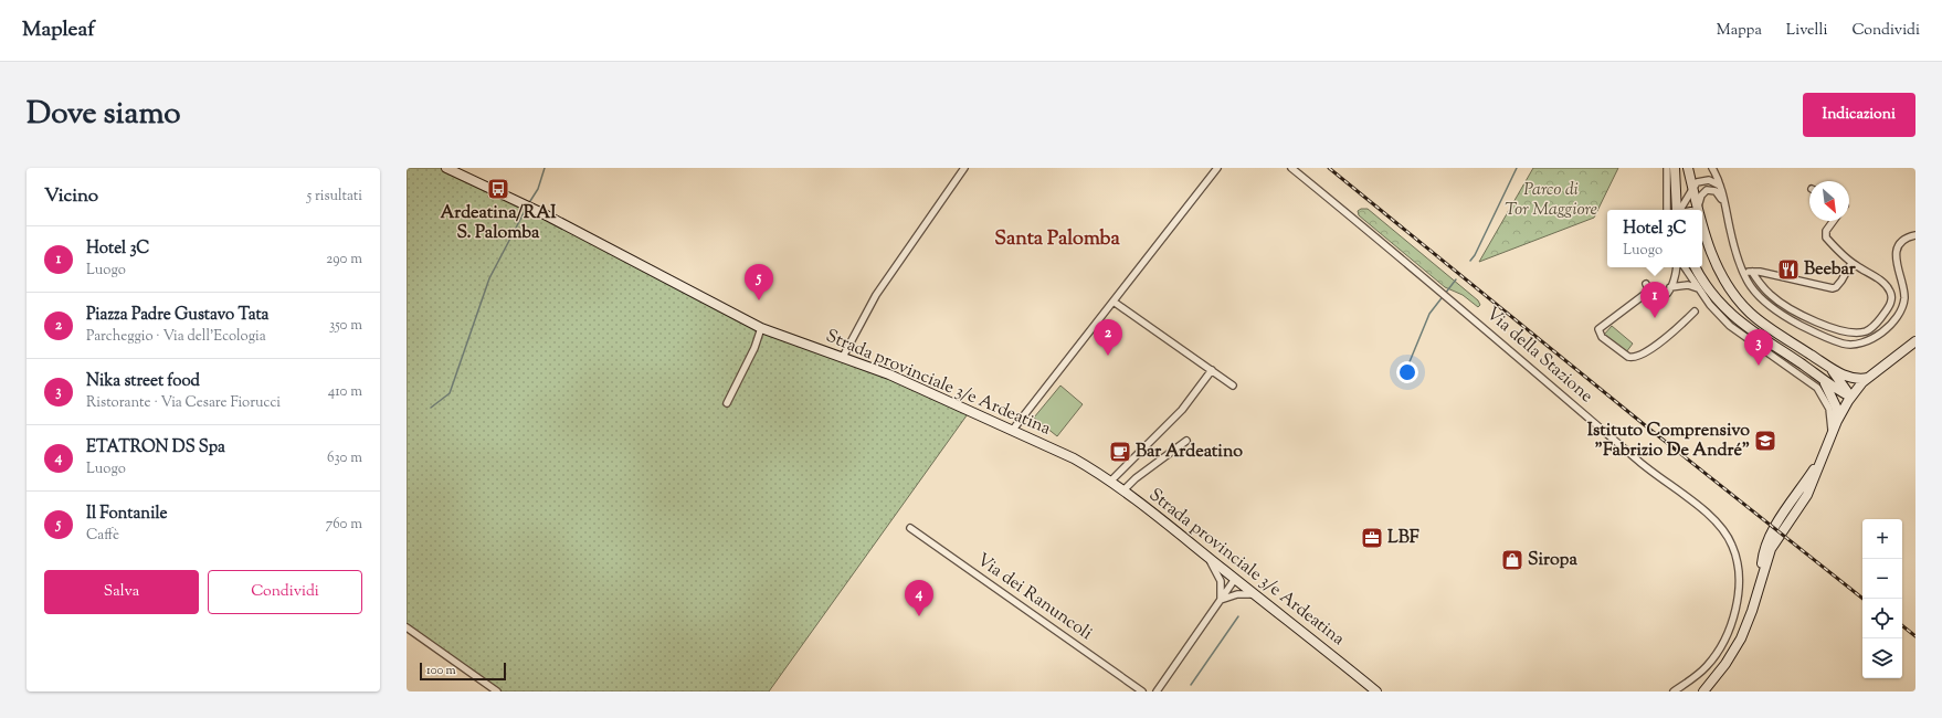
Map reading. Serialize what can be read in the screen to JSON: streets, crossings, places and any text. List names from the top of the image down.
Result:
{
  "streets": {
    "main road": ["Strada provinciale 3/e Ardeatina"],
    "street": ["Via della Stazione", "Via dei Ranuncoli"]
  },
  "districts": ["Santa Palomba"],
  "parks": ["Parco di Tor Maggiore"],
  "places": {
    "bus stop": ["Ardeatina/RAI S. Palomba"],
    "restaurant": ["Beebar"],
    "school or university": ["Istituto Comprensivo \"Fabrizio De André\""],
    "cafe": ["Bar Ardeatino"],
    "office": ["LBF"],
    "shop": ["Siropa"]
  },
  "scale_bar": "100 m",
  "north": "bottom right",
  "page": {
    "header": "Mapleaf",
    "nav": ["Mappa", "Livelli", "Condividi"],
    "title": "Dove siamo",
    "buttons": [
      "Indicazioni",
      ["Salva", "Condividi"]
    ],
    "heading": ["Vicino", "5 risultati"],
    "popup": ["Hotel 3C", "Luogo"],
    "list": [
      {
        "mark": "1",
        "name": "Hotel 3C",
        "note": "Luogo",
        "value": "290 m"
      },
      {
        "mark": "2",
        "name": "Piazza Padre Gustavo Tata",
        "note": "Parcheggio · Via dell'Ecologia",
        "value": "350 m"
      },
      {
        "mark": "3",
        "name": "Nika street food",
        "note": "Ristorante · Via Cesare Fiorucci",
        "value": "410 m"
      },
      {
        "mark": "4",
        "name": "ETATRON DS Spa",
        "note": "Luogo",
        "value": "630 m"
      },
      {
        "mark": "5",
        "name": "Il Fontanile",
        "note": "Caffè",
        "value": "760 m"
      }
    ],
    "pins": [
      "5",
      "1",
      "2",
      "3",
      "4"
    ],
    "map_buttons": ["+", "−"],
    "scale": "100 m"
  }
}
